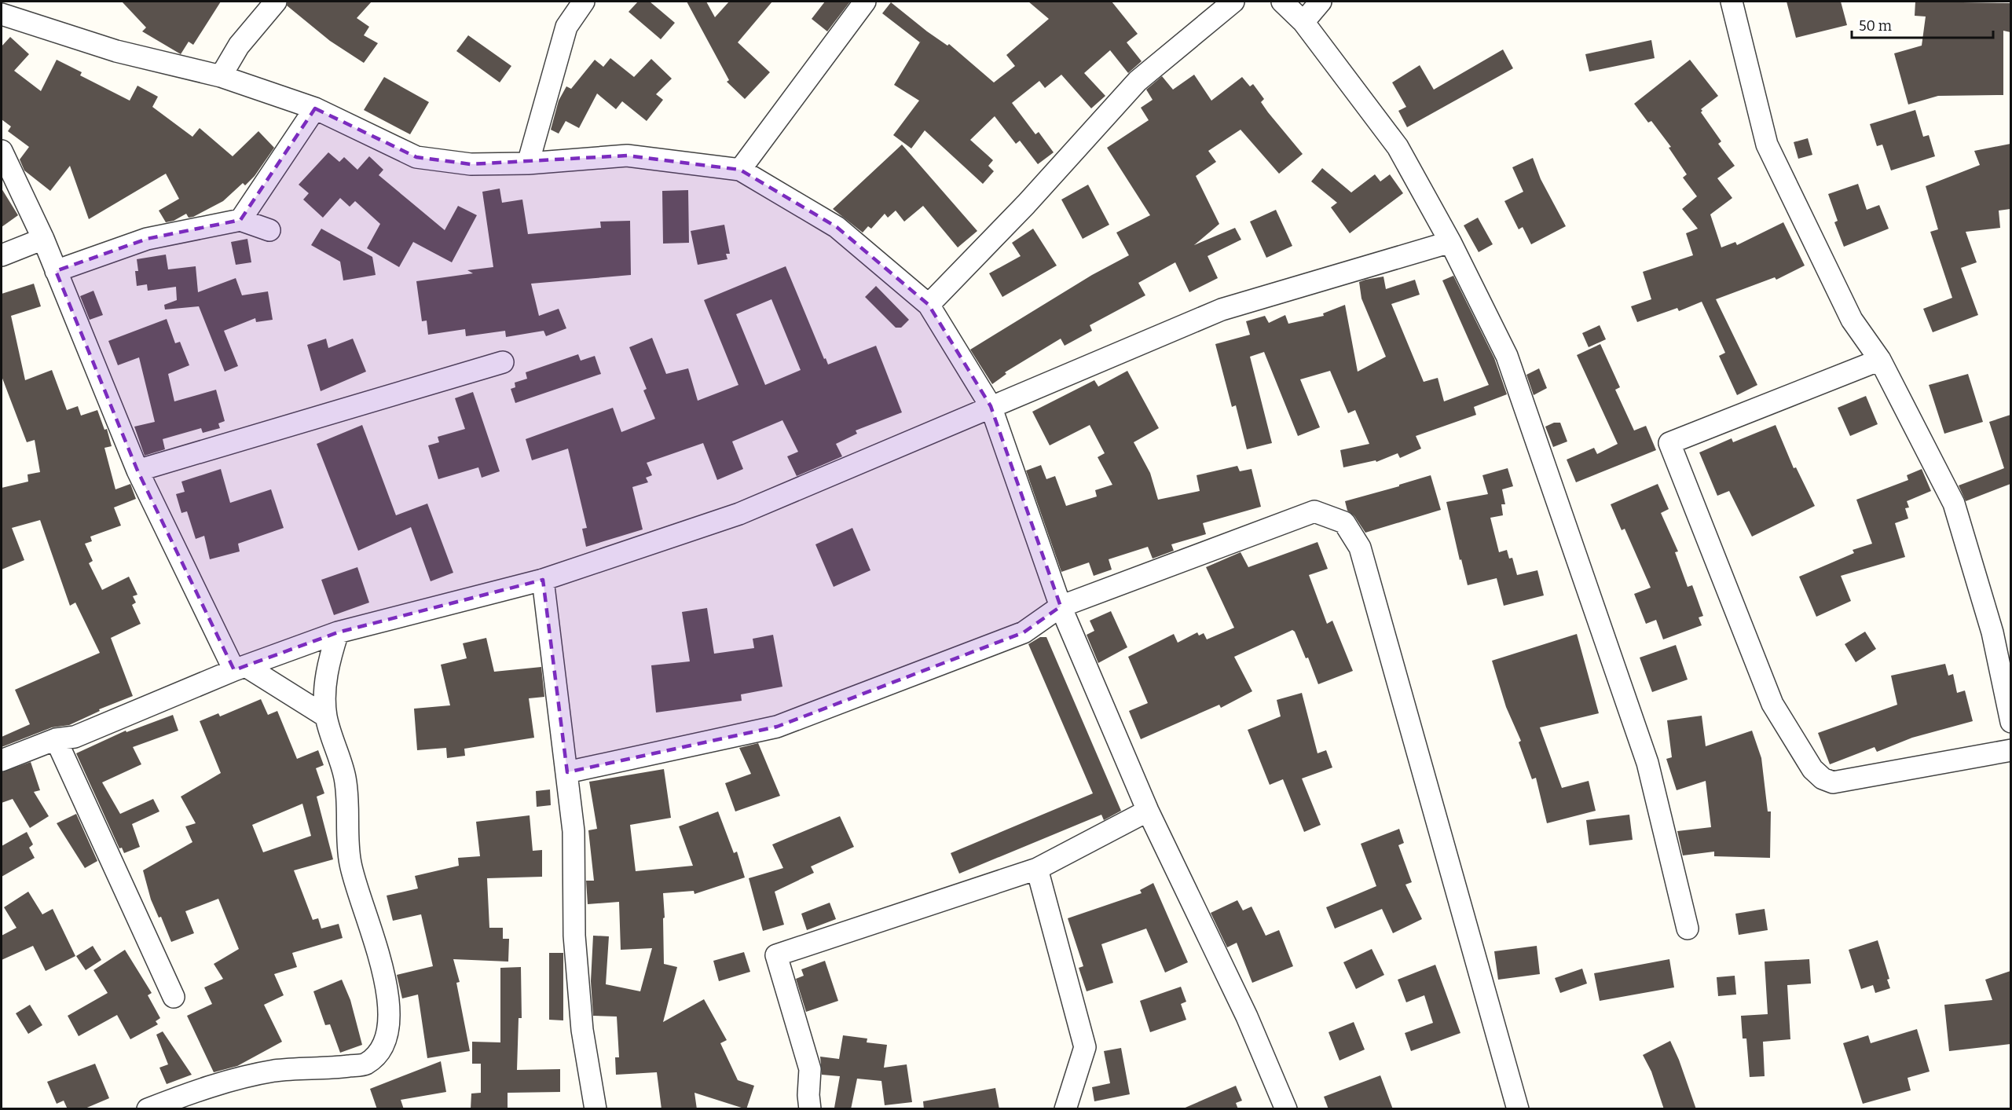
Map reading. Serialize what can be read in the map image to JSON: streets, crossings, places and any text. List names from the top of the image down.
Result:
{
  "scale_bar": "50 m"
}
